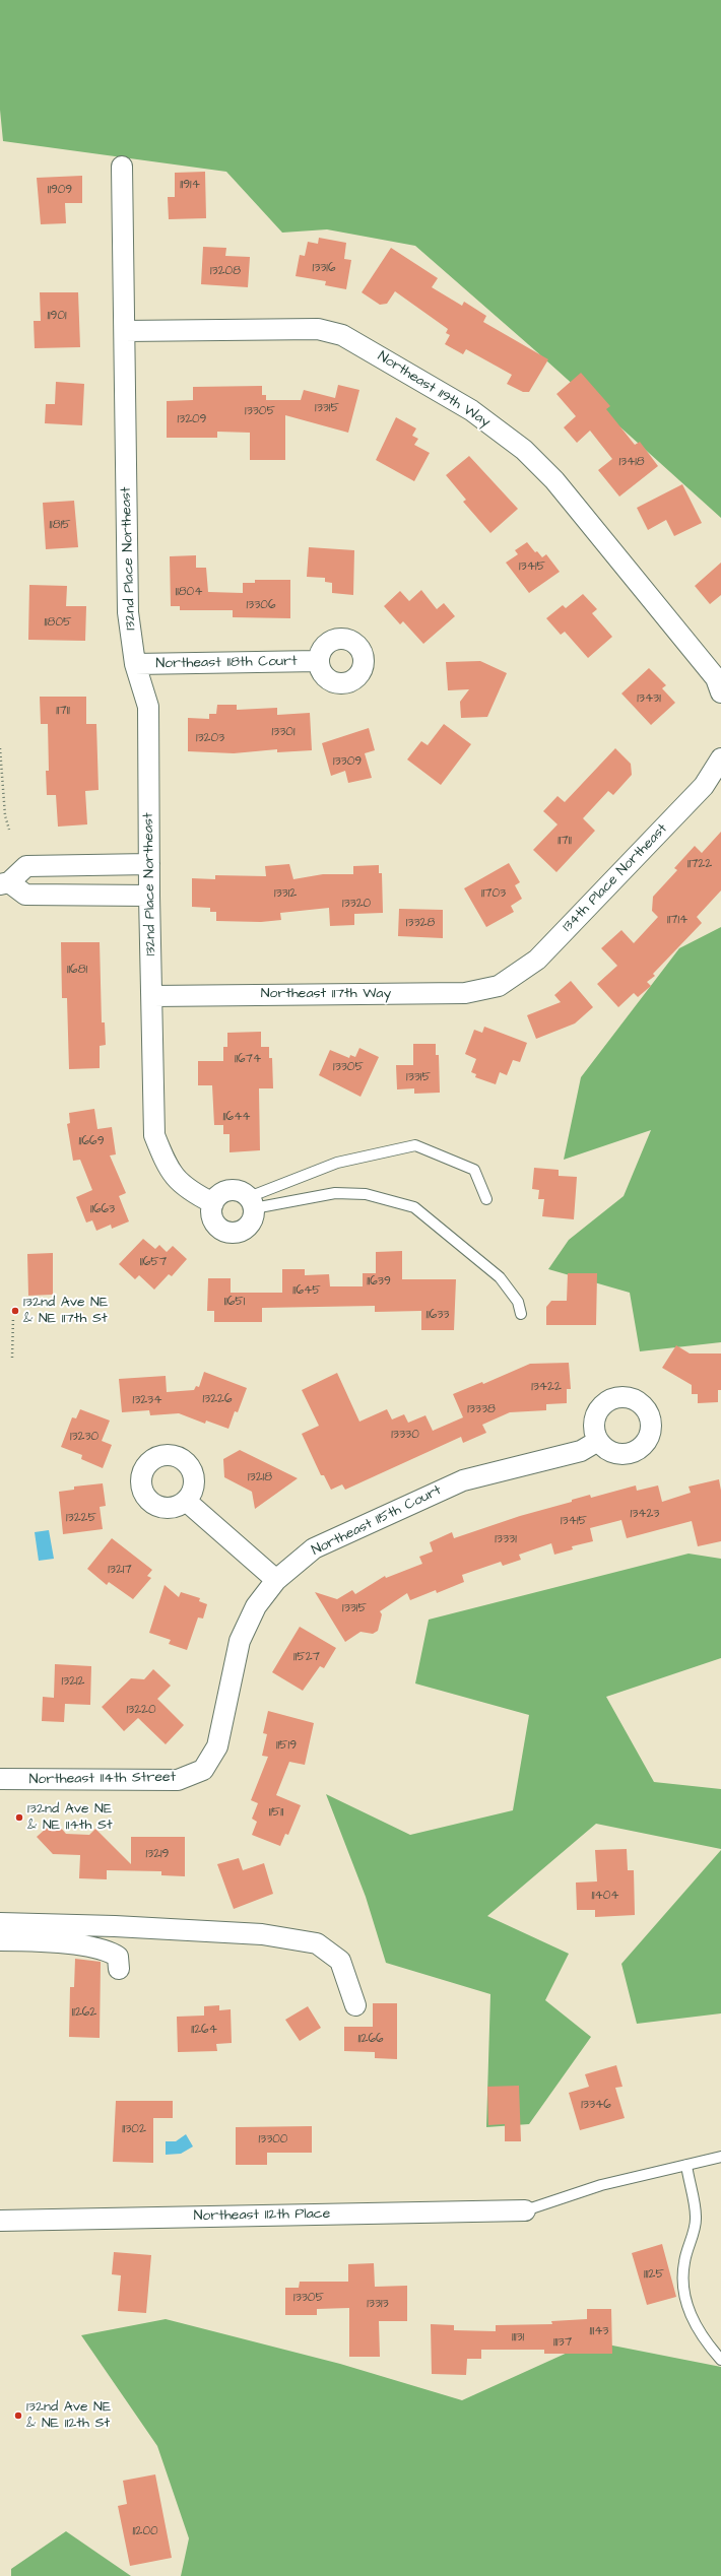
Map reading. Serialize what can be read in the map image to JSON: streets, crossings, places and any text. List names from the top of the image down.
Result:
{
  "streets": {
    "street": [
      "Northeast 119th Way",
      "132nd Place Northeast",
      "Northeast 118th Court",
      "134th Place Northeast",
      "Northeast 117th Way",
      "Northeast 115th Court",
      "Northeast 114th Street",
      "Northeast 112th Place"
    ]
  },
  "crossings": [
    ["Northeast 119th Way", "132nd Place Northeast"],
    ["132nd Place Northeast", "Northeast 118th Court"],
    ["132nd Place Northeast", "Northeast 117th Way"],
    ["134th Place Northeast", "Northeast 117th Way"],
    ["Northeast 115th Court", "Northeast 114th Street"]
  ],
  "places": ["132nd Ave NE & NE 117th St", "132nd Ave NE & NE 114th St", "132nd Ave NE & NE 112th St"],
  "house_numbers": [
    "11914",
    "11909",
    "13316",
    "13208",
    "11901",
    "13315",
    "13305",
    "13209",
    "13418",
    "11815",
    "13415",
    "11804",
    "13306",
    "11805",
    "13431",
    "11711",
    "13301",
    "13203",
    "13309",
    "11711",
    "11722",
    "13312",
    "11703",
    "13320",
    "11714",
    "13328",
    "11681",
    "11674",
    "13305",
    "13315",
    "11644",
    "11669",
    "11663",
    "11657",
    "11639",
    "11645",
    "11651",
    "11633",
    "13422",
    "13226",
    "13234",
    "13338",
    "13330",
    "13230",
    "13218",
    "13423",
    "13225",
    "13415",
    "13331",
    "13217",
    "13315",
    "11527",
    "13212",
    "13220",
    "11519",
    "11511",
    "13219",
    "11404",
    "11262",
    "11264",
    "11266",
    "13346",
    "11302",
    "13300",
    "11125",
    "13305",
    "13313",
    "11143",
    "11131",
    "11137",
    "11200"
  ]
}
